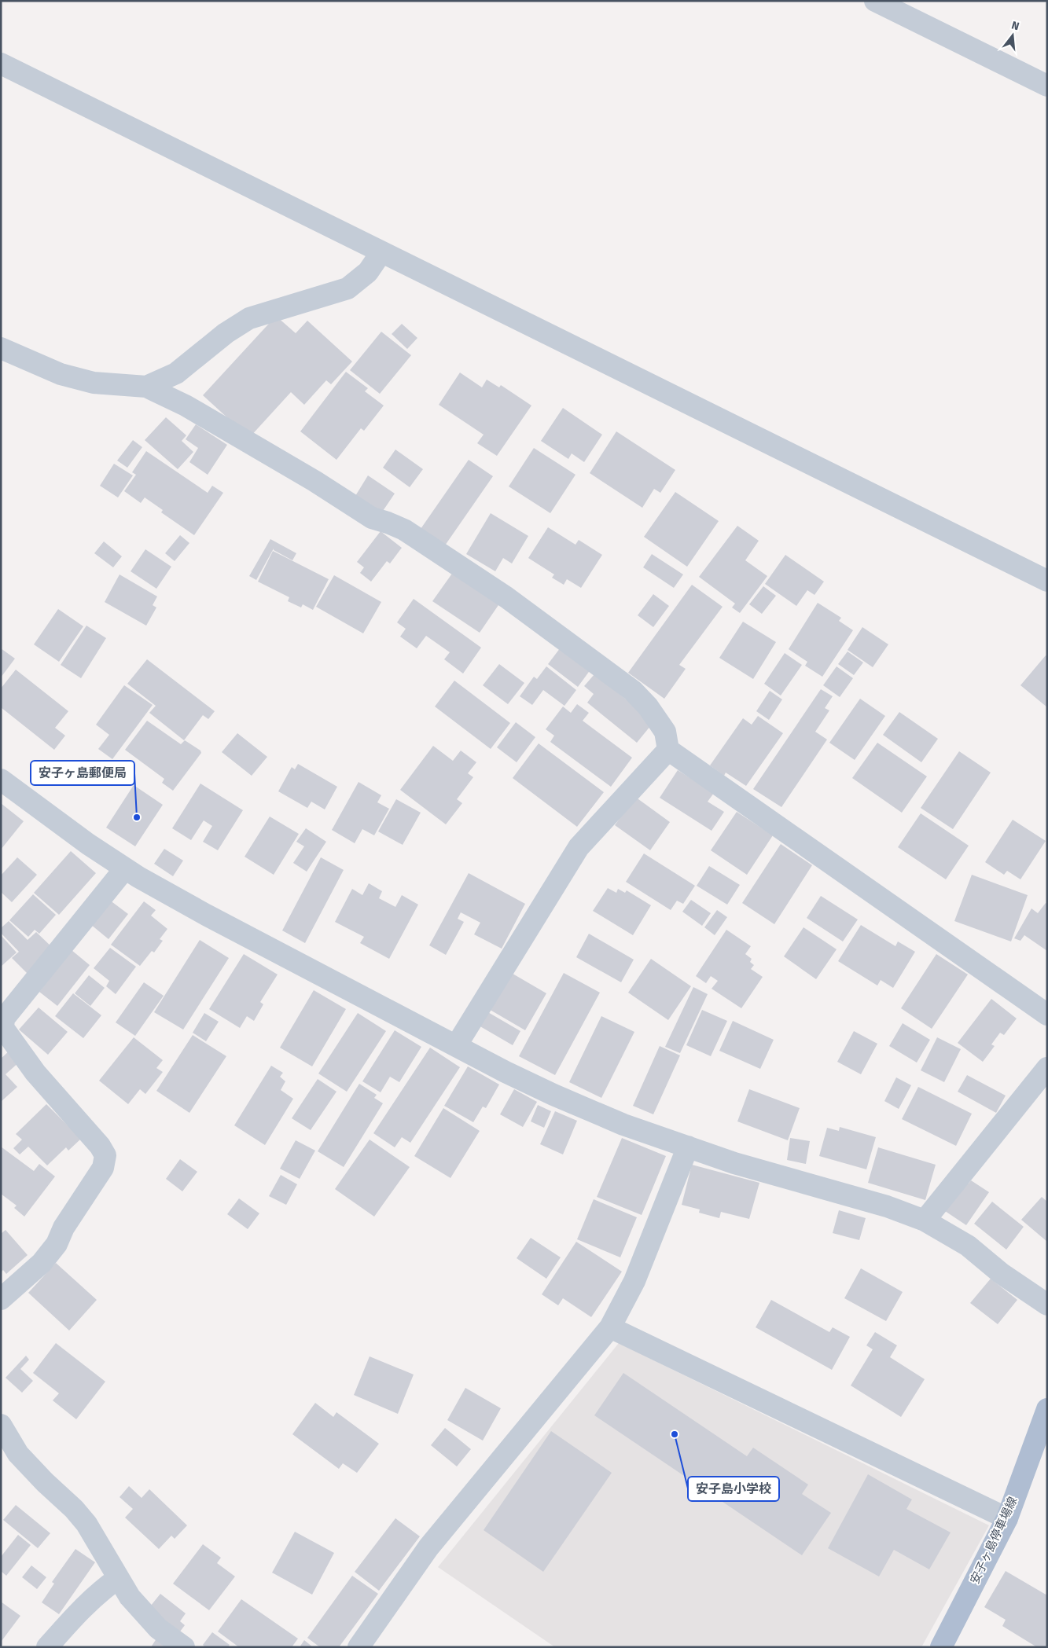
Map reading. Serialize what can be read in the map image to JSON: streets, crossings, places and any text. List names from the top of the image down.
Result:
{
  "streets": {
    "main road": ["安子ヶ島停車場線"]
  },
  "places": ["安子ヶ島郵便局", "安子島小学校"],
  "north": "top"
}
